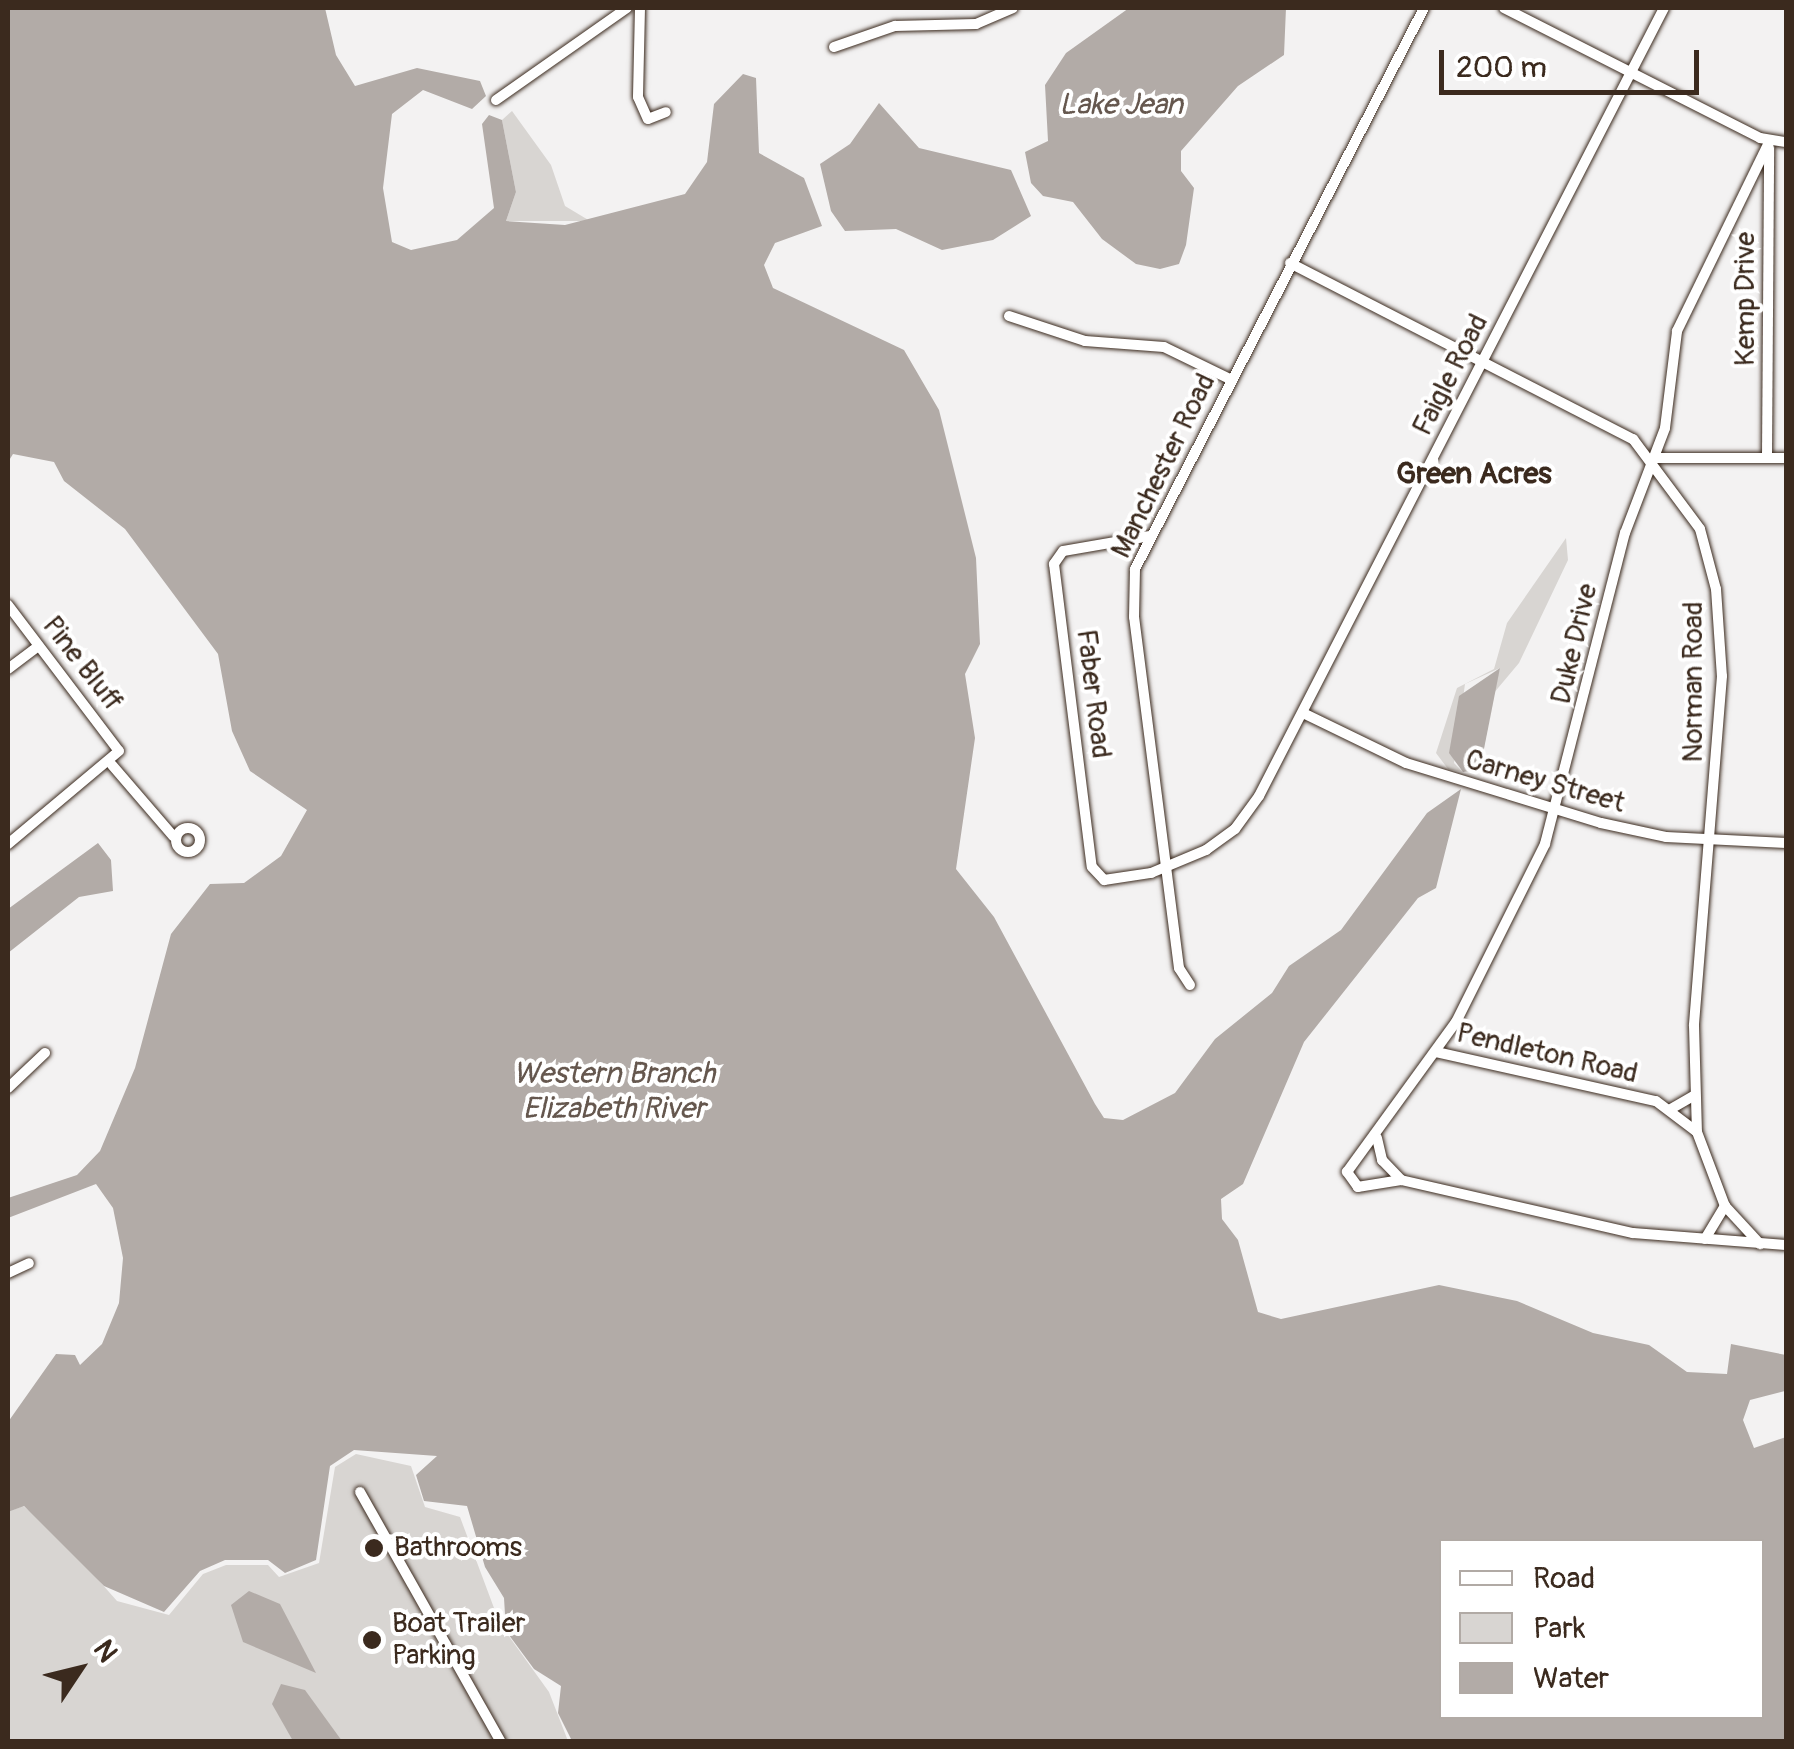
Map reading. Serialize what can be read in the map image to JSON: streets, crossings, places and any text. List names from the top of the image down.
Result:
{
  "streets": {
    "street": [
      "Kemp Drive",
      "Faigle Road",
      "Manchester Road",
      "Duke Drive",
      "Pine Bluff",
      "Norman Road",
      "Faber Road",
      "Carney Street",
      "Pendleton Road"
    ]
  },
  "crossings": [
    ["Kemp Drive", "Duke Drive"],
    ["Faigle Road", "Manchester Road"],
    ["Faigle Road", "Norman Road"],
    ["Faigle Road", "Faber Road"],
    ["Faigle Road", "Carney Street"],
    ["Manchester Road", "Norman Road"],
    ["Manchester Road", "Faber Road"],
    ["Duke Drive", "Norman Road"],
    ["Duke Drive", "Carney Street"],
    ["Duke Drive", "Pendleton Road"],
    ["Norman Road", "Carney Street"],
    ["Norman Road", "Pendleton Road"]
  ],
  "districts": ["Green Acres"],
  "water": ["Lake Jean", "Western Branch Elizabeth River"],
  "places": ["Bathrooms", "Boat Trailer Parking"],
  "legend": ["Road", "Park", "Water"],
  "scale_bar": "200 m",
  "north": "top right"
}
